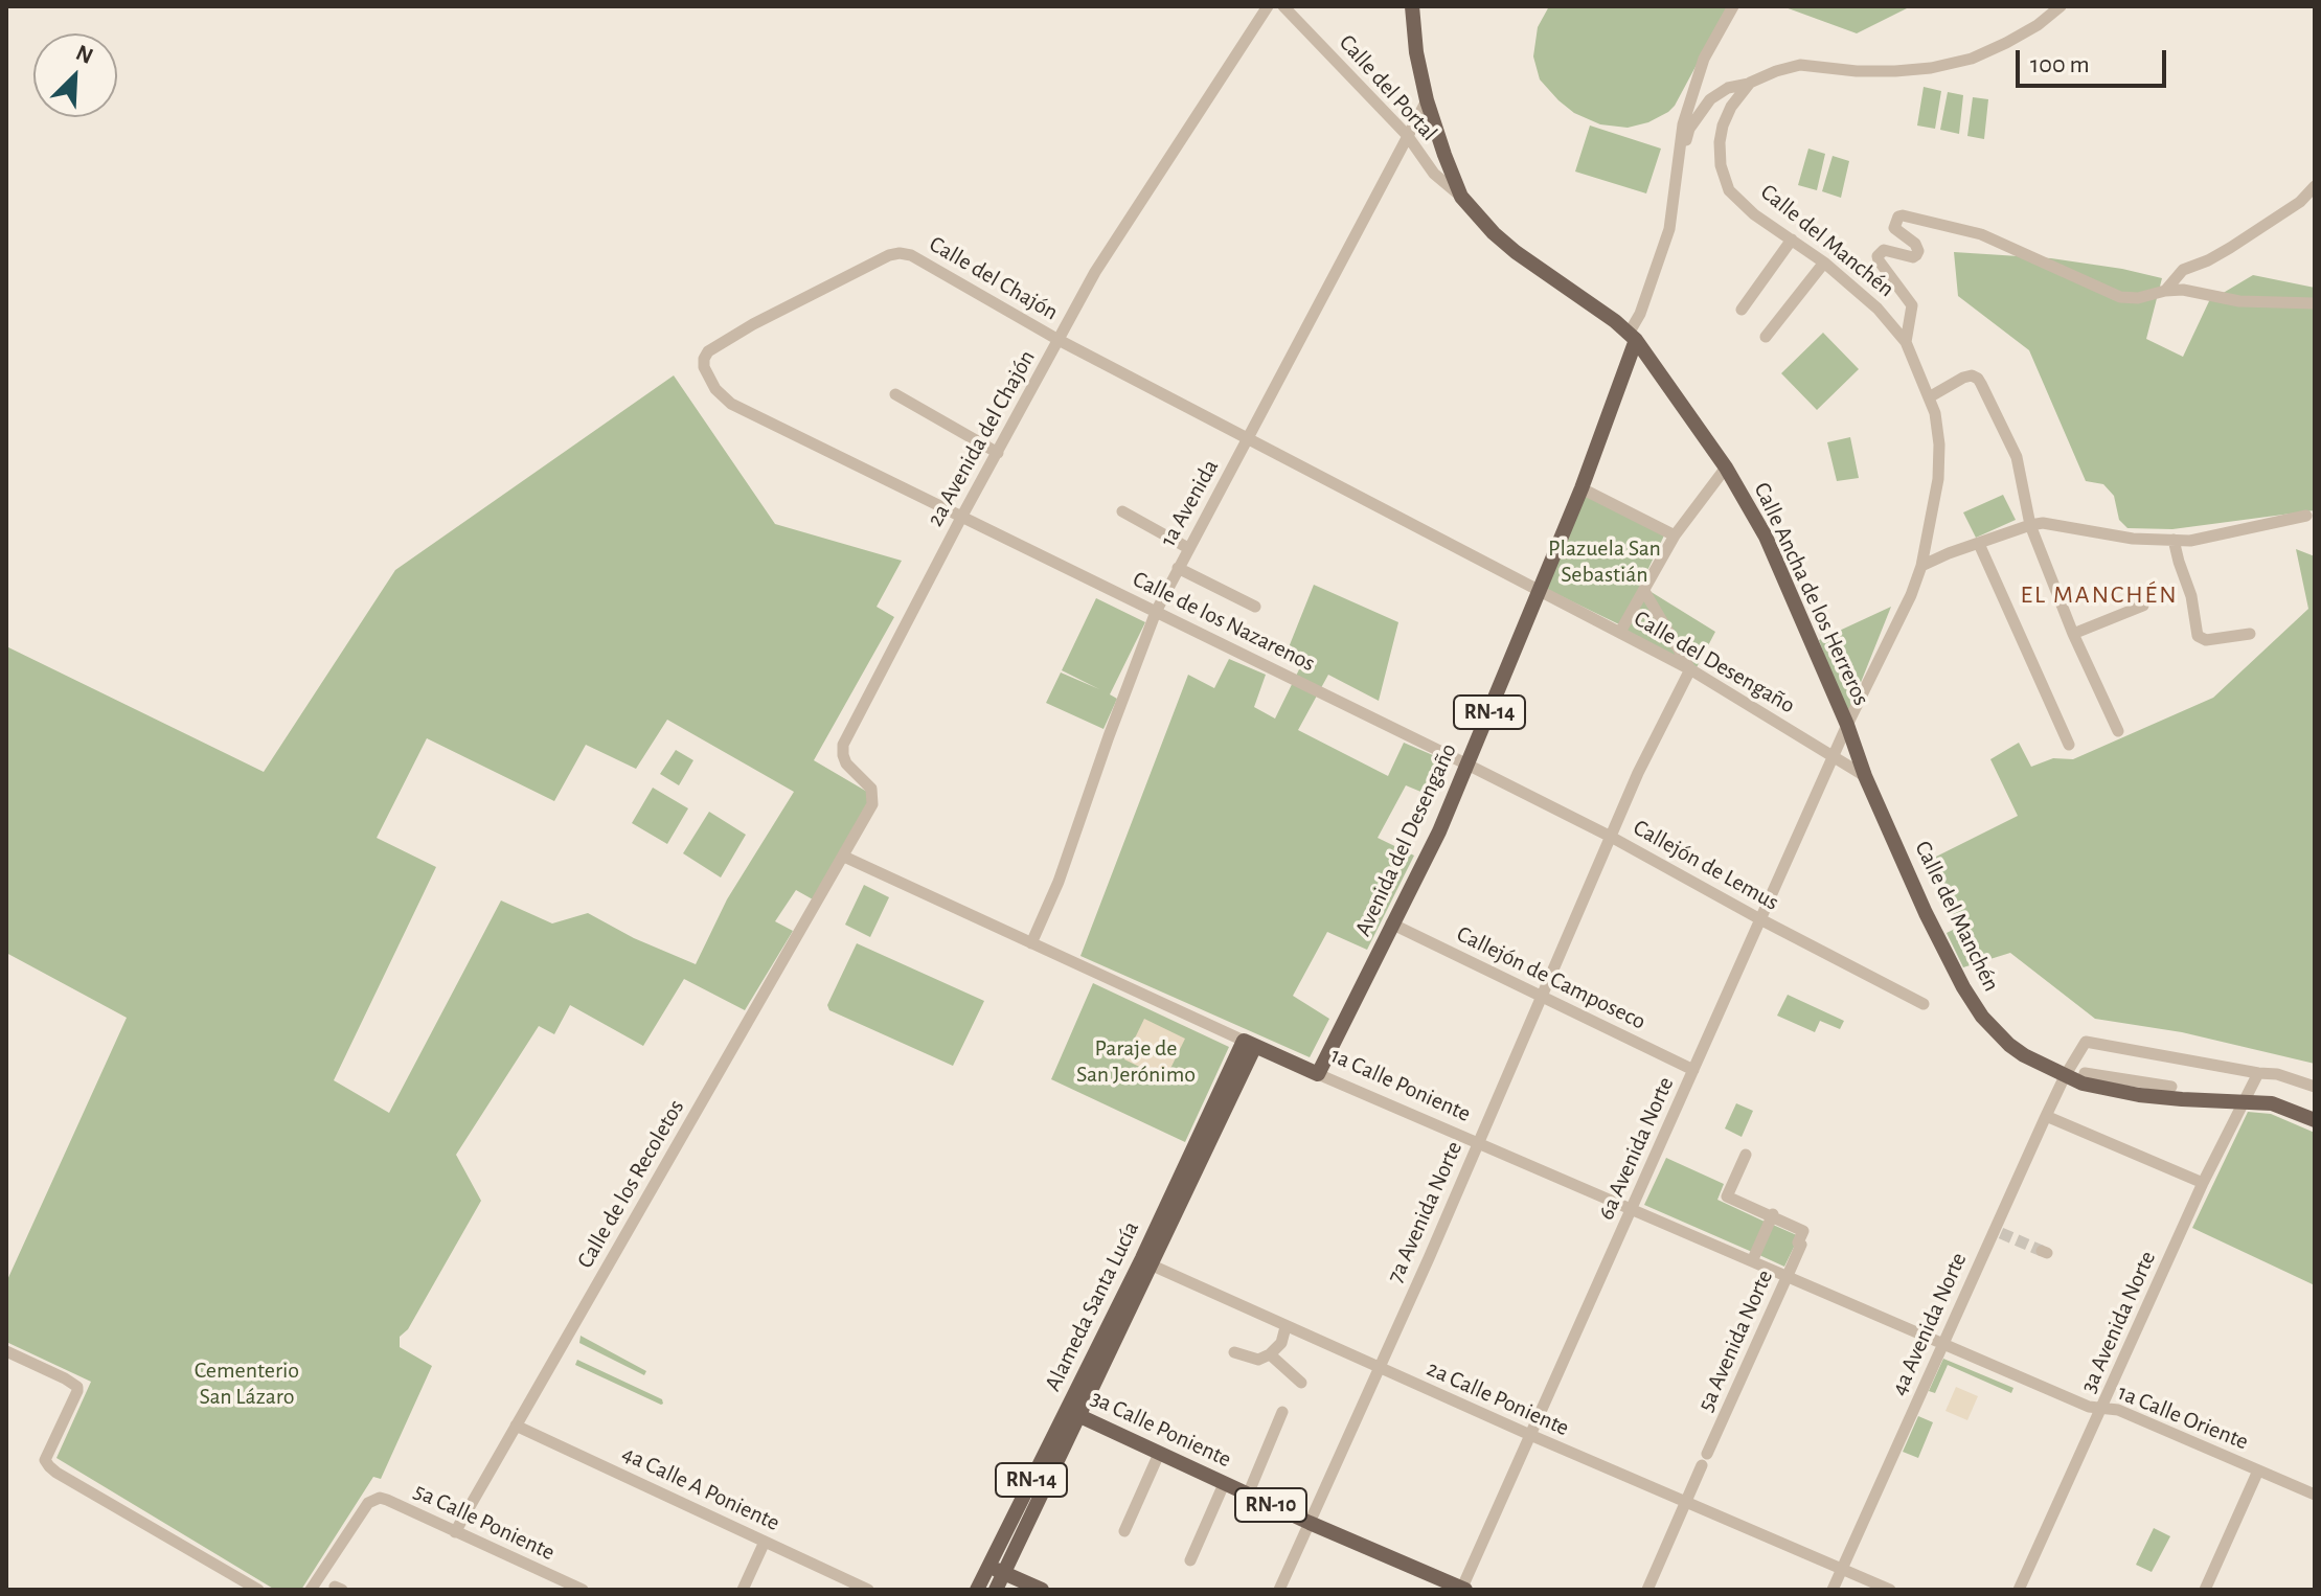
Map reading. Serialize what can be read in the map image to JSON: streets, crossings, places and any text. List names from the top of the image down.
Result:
{
  "streets": {
    "main road": [
      "Calle del Manchén",
      "Calle Ancha de los Herreros",
      "RN-14",
      "Avenida del Desengaño",
      "1a Calle Poniente",
      "Alameda Santa Lucía",
      "3a Calle Poniente",
      "RN-10"
    ],
    "street": [
      "Calle del Portal",
      "Calle del Chajón",
      "2a Avenida del Chajón",
      "1a Avenida",
      "Calle de los Nazarenos",
      "Calle del Desengaño",
      "Callejón de Lemus",
      "Callejón de Camposeco",
      "6a Avenida Norte",
      "Calle de los Recoletos",
      "7a Avenida Norte",
      "3a Avenida Norte",
      "4a Avenida Norte",
      "5a Avenida Norte",
      "2a Calle Poniente",
      "1a Calle Oriente",
      "4a Calle A Poniente",
      "5a Calle Poniente"
    ]
  },
  "crossings": [
    ["Calle del Portal", "1a Avenida"],
    ["Calle del Portal", "Calle Ancha de los Herreros"],
    ["Calle del Manchén", "Calle Ancha de los Herreros"],
    ["Calle del Manchén", "Calle del Desengaño"],
    ["Calle del Manchén", "6a Avenida Norte"],
    ["Calle del Manchén", "3a Avenida Norte"],
    ["Calle del Manchén", "4a Avenida Norte"],
    ["Calle del Chajón", "2a Avenida del Chajón"],
    ["Calle del Chajón", "1a Avenida"],
    ["Calle del Chajón", "Calle de los Nazarenos"],
    ["Calle del Chajón", "Calle del Desengaño"],
    ["Calle del Chajón", "Avenida del Desengaño"],
    ["2a Avenida del Chajón", "Calle de los Nazarenos"],
    ["2a Avenida del Chajón", "1a Calle Poniente"],
    ["2a Avenida del Chajón", "Calle de los Recoletos"],
    ["1a Avenida", "Calle de los Nazarenos"],
    ["1a Avenida", "1a Calle Poniente"],
    ["Calle Ancha de los Herreros", "Avenida del Desengaño"],
    ["Calle Ancha de los Herreros", "6a Avenida Norte"],
    ["Calle de los Nazarenos", "Avenida del Desengaño"],
    ["Calle de los Nazarenos", "Callejón de Lemus"],
    ["Calle del Desengaño", "Avenida del Desengaño"],
    ["Calle del Desengaño", "6a Avenida Norte"],
    ["Calle del Desengaño", "7a Avenida Norte"],
    ["Avenida del Desengaño", "Callejón de Lemus"],
    ["Avenida del Desengaño", "Callejón de Camposeco"],
    ["Avenida del Desengaño", "1a Calle Poniente"],
    ["Callejón de Lemus", "6a Avenida Norte"],
    ["Callejón de Lemus", "7a Avenida Norte"],
    ["Callejón de Camposeco", "6a Avenida Norte"],
    ["Callejón de Camposeco", "7a Avenida Norte"],
    ["1a Calle Poniente", "6a Avenida Norte"],
    ["1a Calle Poniente", "Calle de los Recoletos"],
    ["1a Calle Poniente", "7a Avenida Norte"],
    ["1a Calle Poniente", "Alameda Santa Lucía"],
    ["1a Calle Poniente", "4a Avenida Norte"],
    ["1a Calle Poniente", "5a Avenida Norte"],
    ["1a Calle Poniente", "1a Calle Oriente"],
    ["6a Avenida Norte", "2a Calle Poniente"],
    ["6a Avenida Norte", "3a Calle Poniente"],
    ["Calle de los Recoletos", "4a Calle A Poniente"],
    ["Calle de los Recoletos", "5a Calle Poniente"],
    ["7a Avenida Norte", "2a Calle Poniente"],
    ["7a Avenida Norte", "3a Calle Poniente"],
    ["Alameda Santa Lucía", "2a Calle Poniente"],
    ["Alameda Santa Lucía", "3a Calle Poniente"],
    ["3a Avenida Norte", "1a Calle Oriente"],
    ["4a Avenida Norte", "2a Calle Poniente"],
    ["4a Avenida Norte", "1a Calle Oriente"],
    ["5a Avenida Norte", "2a Calle Poniente"]
  ],
  "districts": ["EL MANCHÉN"],
  "parks": ["Plazuela San Sebastián", "Paraje de San Jerónimo", "Cementerio San Lázaro"],
  "scale_bar": "100 m",
  "north": "top right"
}
